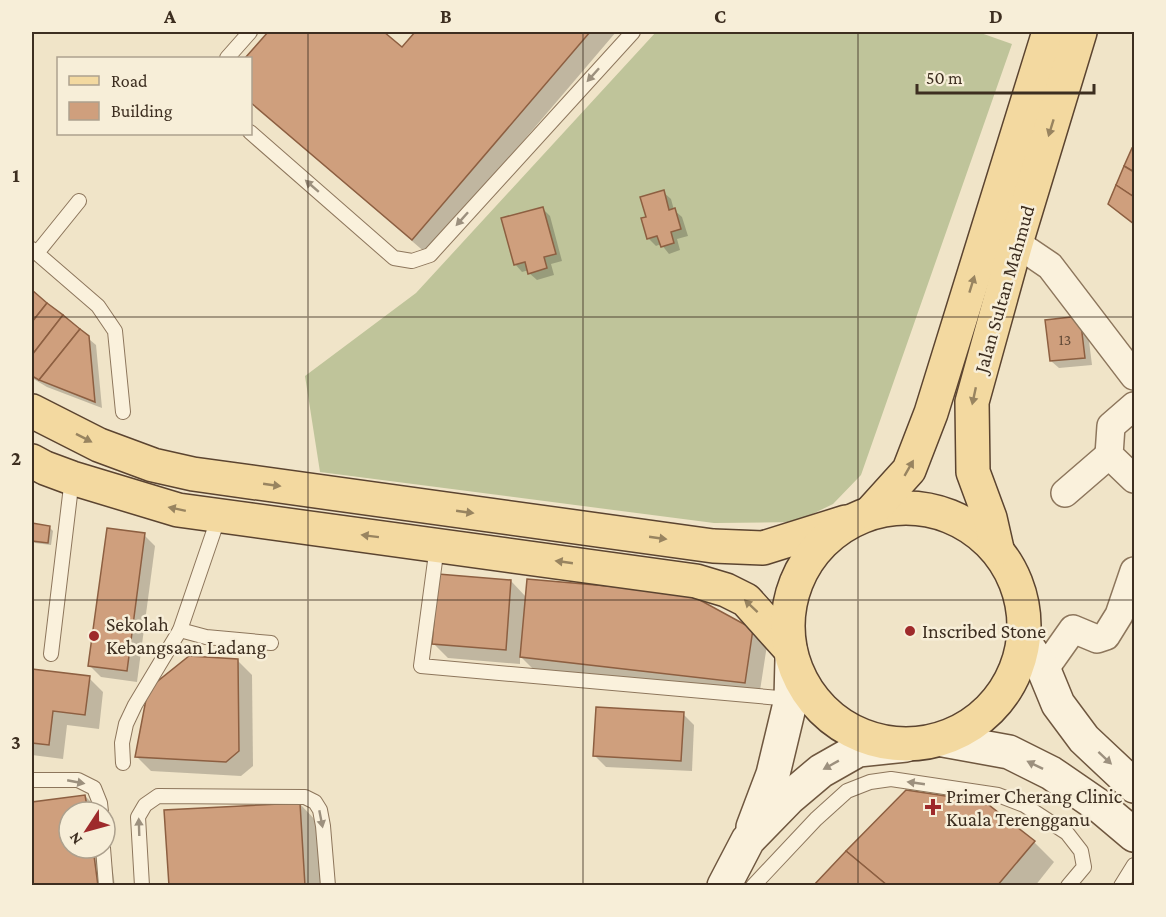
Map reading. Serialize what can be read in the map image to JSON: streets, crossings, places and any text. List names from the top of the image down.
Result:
{
  "streets": {
    "main road": ["Jalan Sultan Mahmud"]
  },
  "places": {
    "other": ["Inscribed Stone", "Sekolah Kebangsaan Ladang"],
    "health": ["Primer Cherang Clinic Kuala Terengganu"]
  },
  "house_numbers": ["13"],
  "legend": ["Road", "Building"],
  "scale_bar": "50 m",
  "north": "bottom left",
  "grid": {
    "columns": [
      "A",
      "B",
      "C",
      "D"
    ],
    "rows": ["1", "2", "3"]
  }
}
